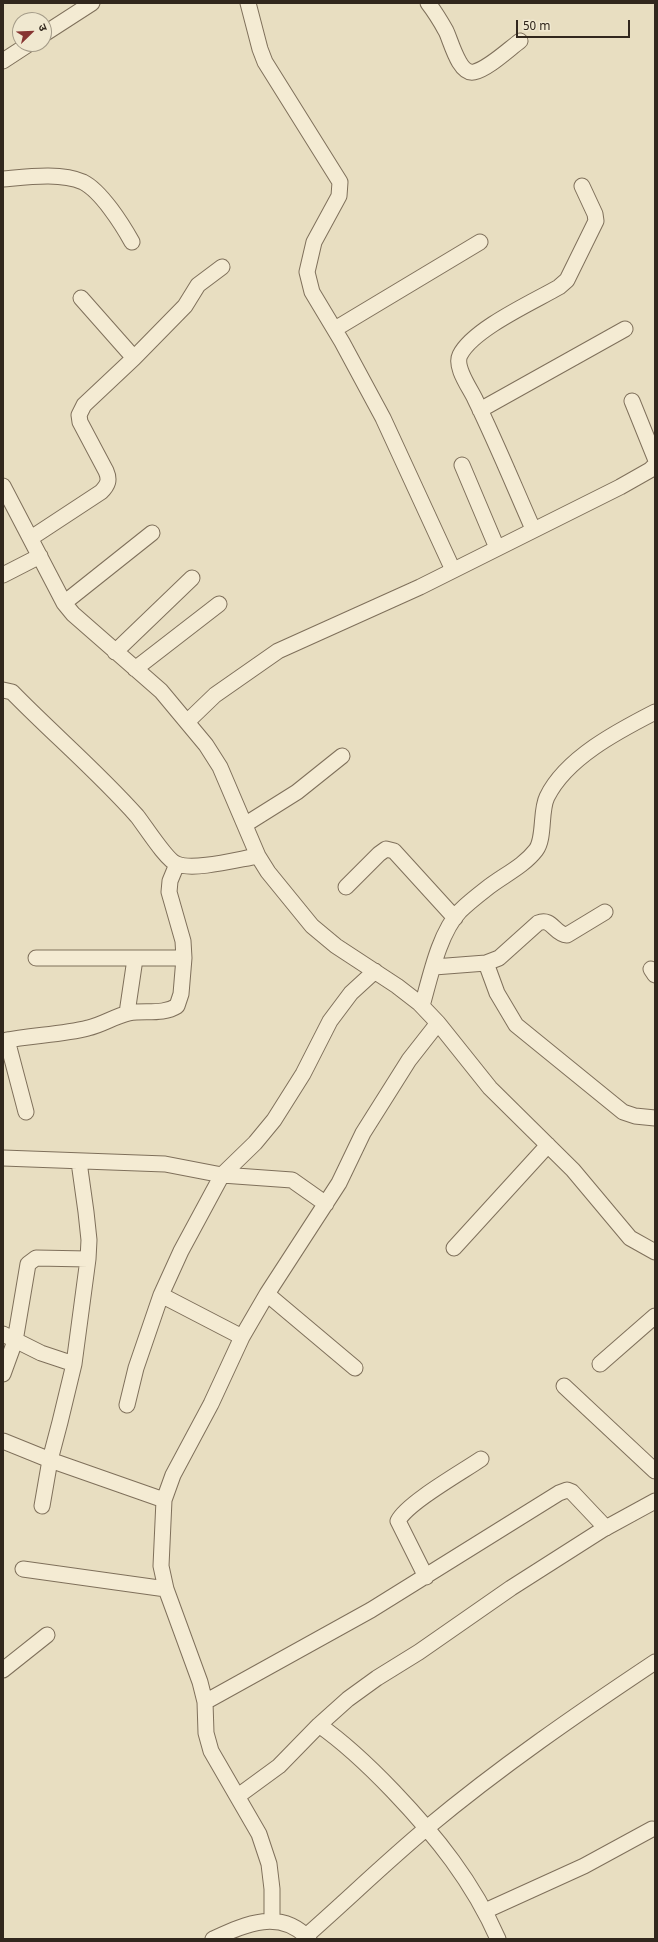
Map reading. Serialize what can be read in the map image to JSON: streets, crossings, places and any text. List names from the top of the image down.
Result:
{
  "scale_bar": "50 m",
  "north": "top right"
}
